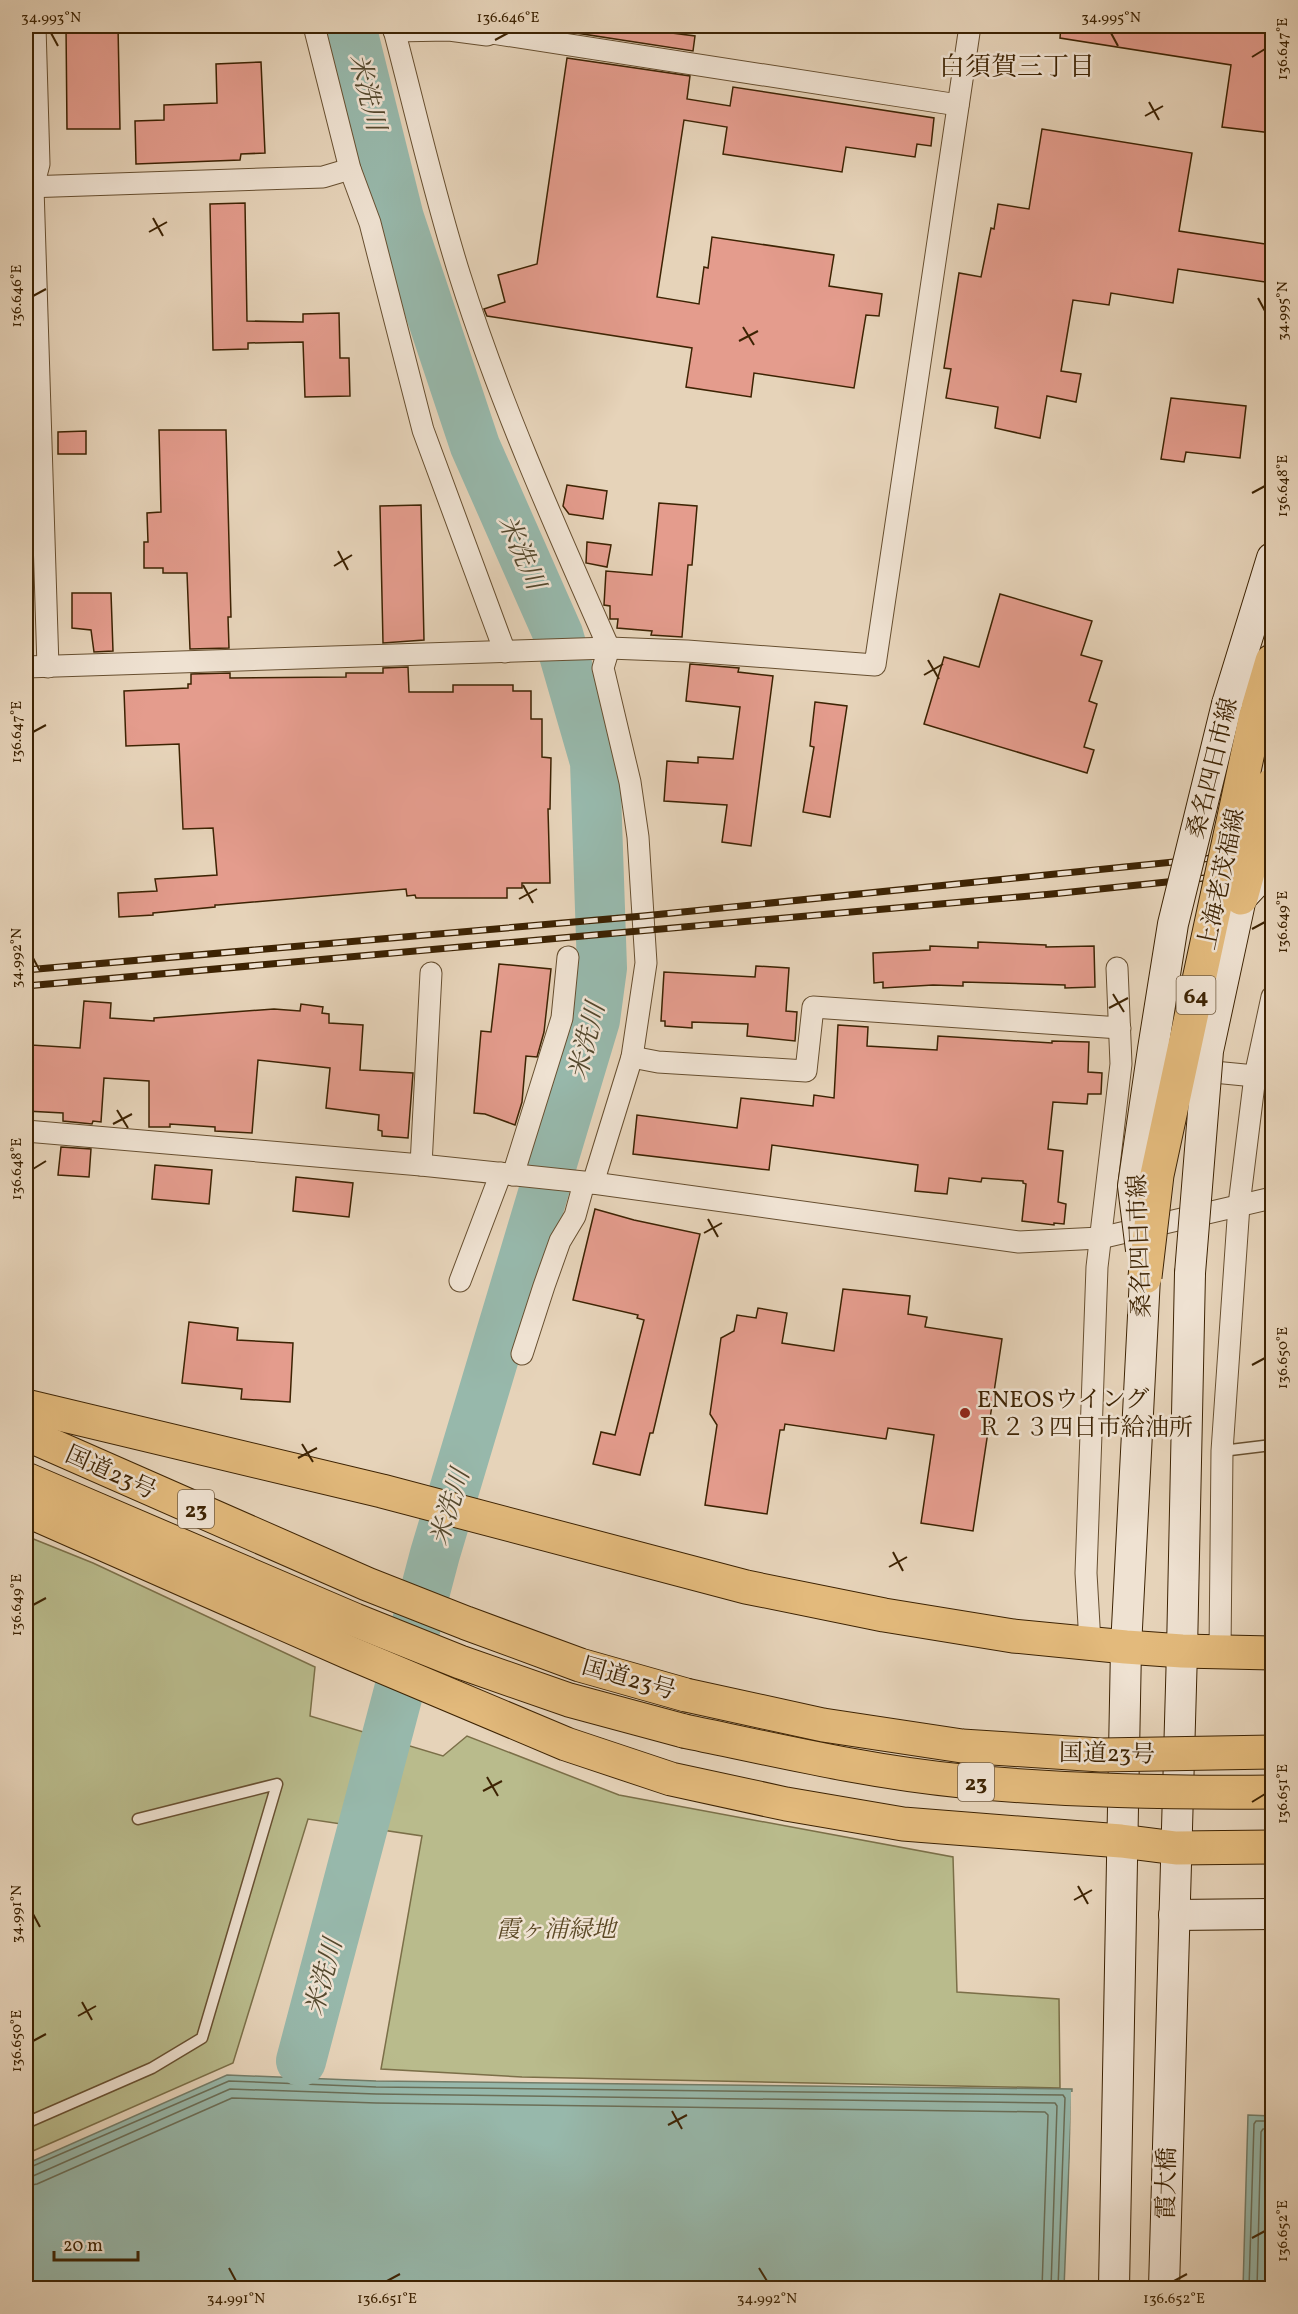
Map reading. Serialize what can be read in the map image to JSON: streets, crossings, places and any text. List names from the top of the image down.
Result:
{
  "streets": {
    "main road": [
      "桑名四日市線",
      "上海老茂福線",
      "64",
      "国道23号",
      "23",
      "霞大橋"
    ]
  },
  "crossings": [
    ["桑名四日市線", "上海老茂福線"],
    ["桑名四日市線", "霞大橋"]
  ],
  "districts": ["白須賀三丁目"],
  "water": ["米洗川"],
  "parks": ["霞ヶ浦緑地"],
  "places": ["ENEOSウイング Ｒ２３四日市給油所"],
  "scale_bar": "20 m",
  "coordinates": [
    "34.993°N",
    "136.646°E",
    "34.995°N",
    "136.647°E",
    "136.648°E",
    "136.649°E",
    "34.992°N",
    "136.650°E",
    "136.651°E",
    "34.991°N",
    "136.652°E"
  ]
}
